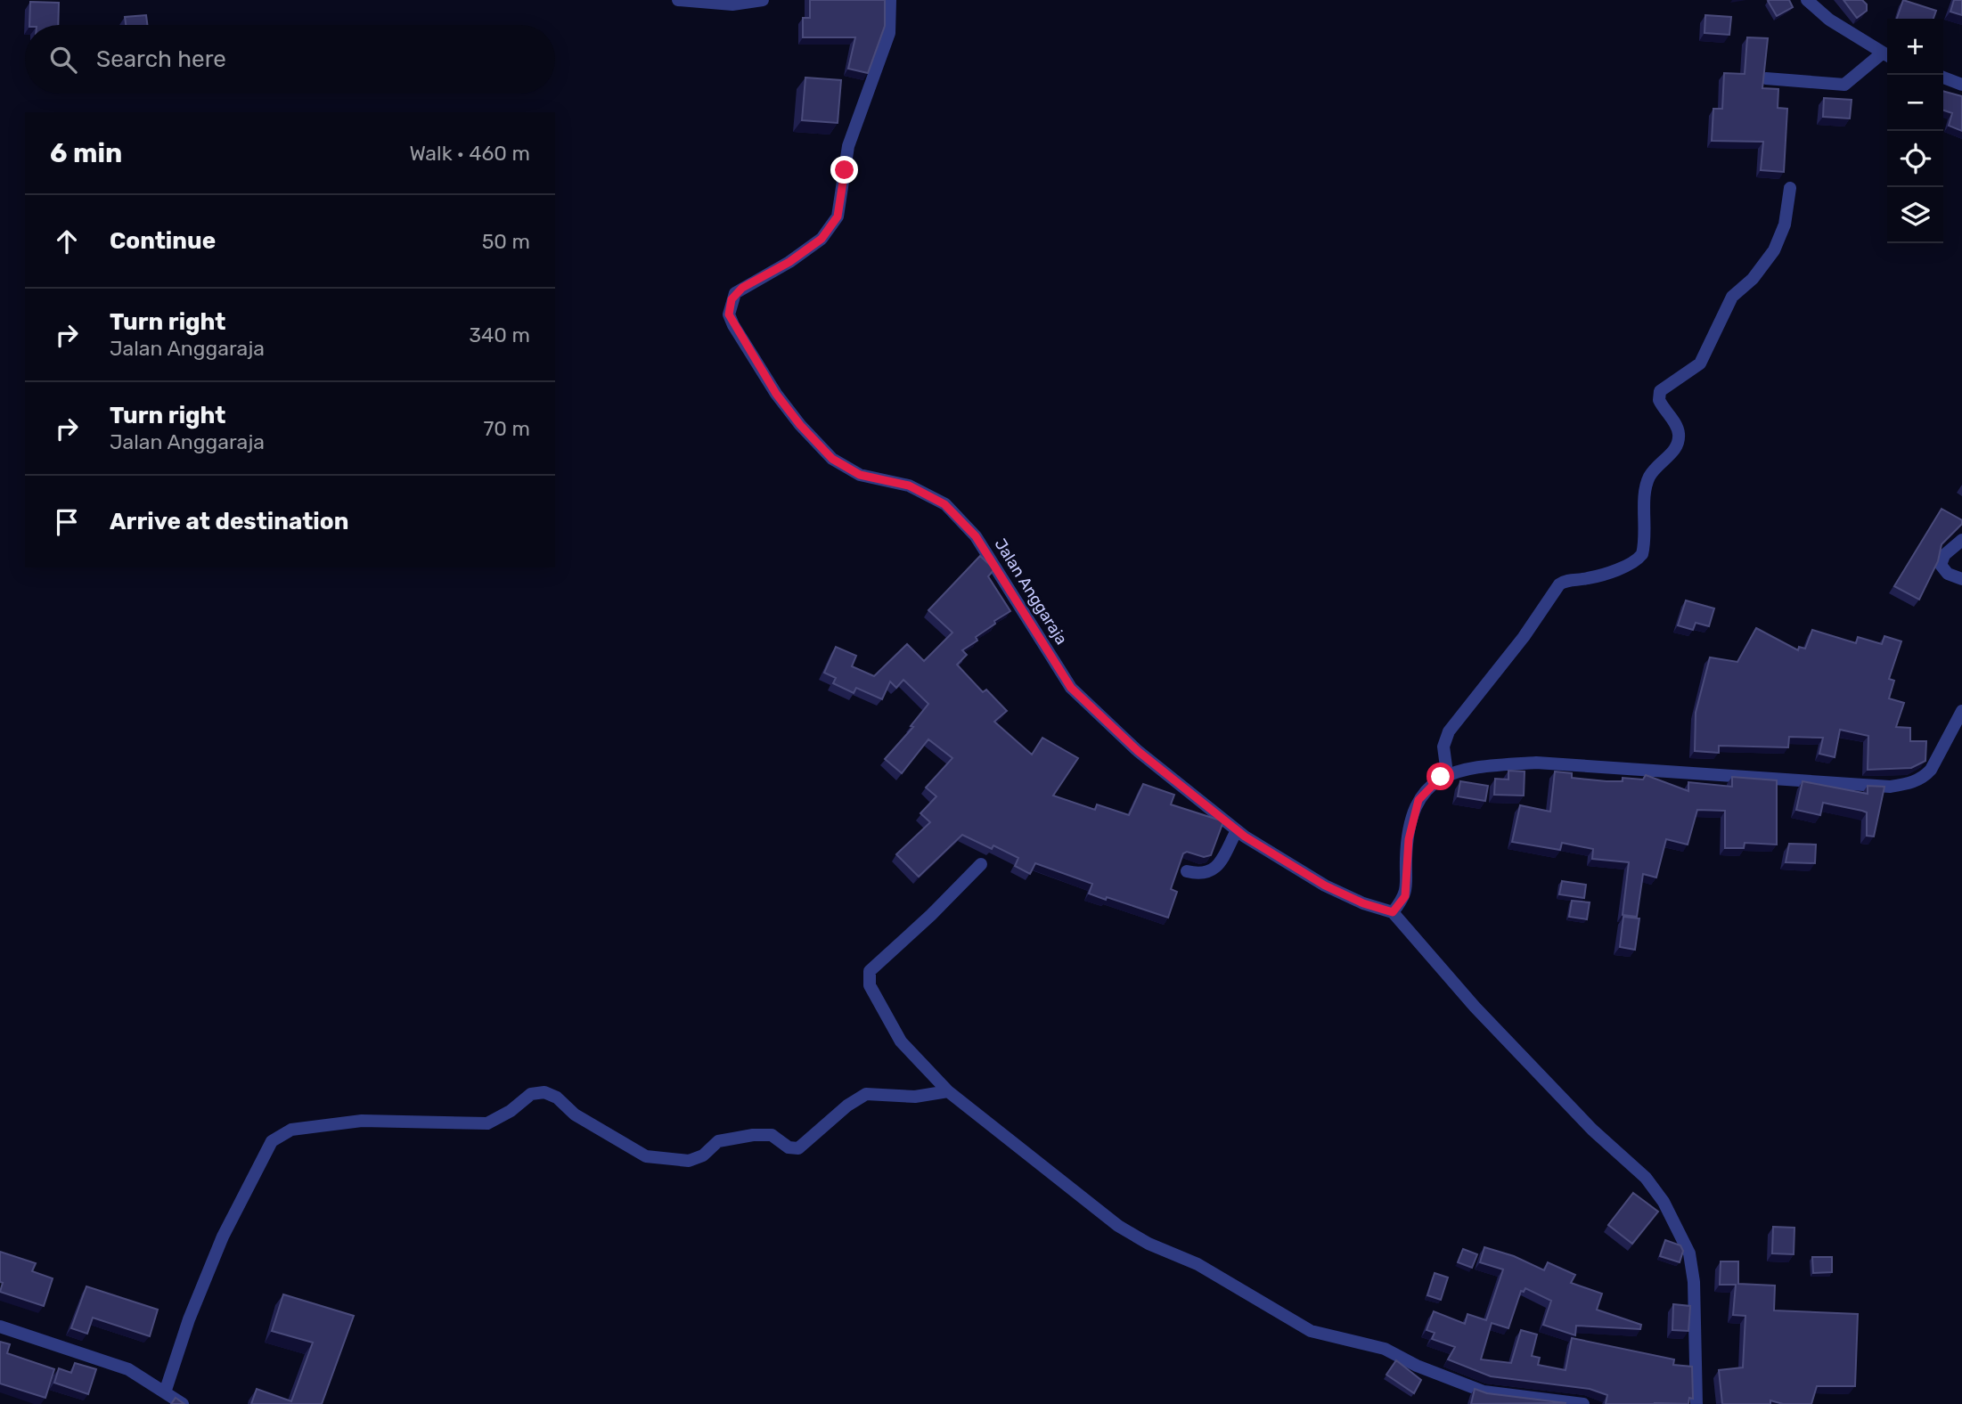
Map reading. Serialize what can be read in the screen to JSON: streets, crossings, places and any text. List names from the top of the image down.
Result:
{
  "streets": {
    "street": ["Jalan Anggaraja"]
  },
  "page": {
    "map_buttons": ["+", "−"],
    "search": "Search here",
    "heading": ["6 min", "Walk · 460 m"],
    "list": [
      ["Continue", "50 m"],
      ["Turn right", "Jalan Anggaraja", "340 m"],
      ["Turn right", "Jalan Anggaraja", "70 m"],
      "Arrive at destination"
    ]
  }
}
